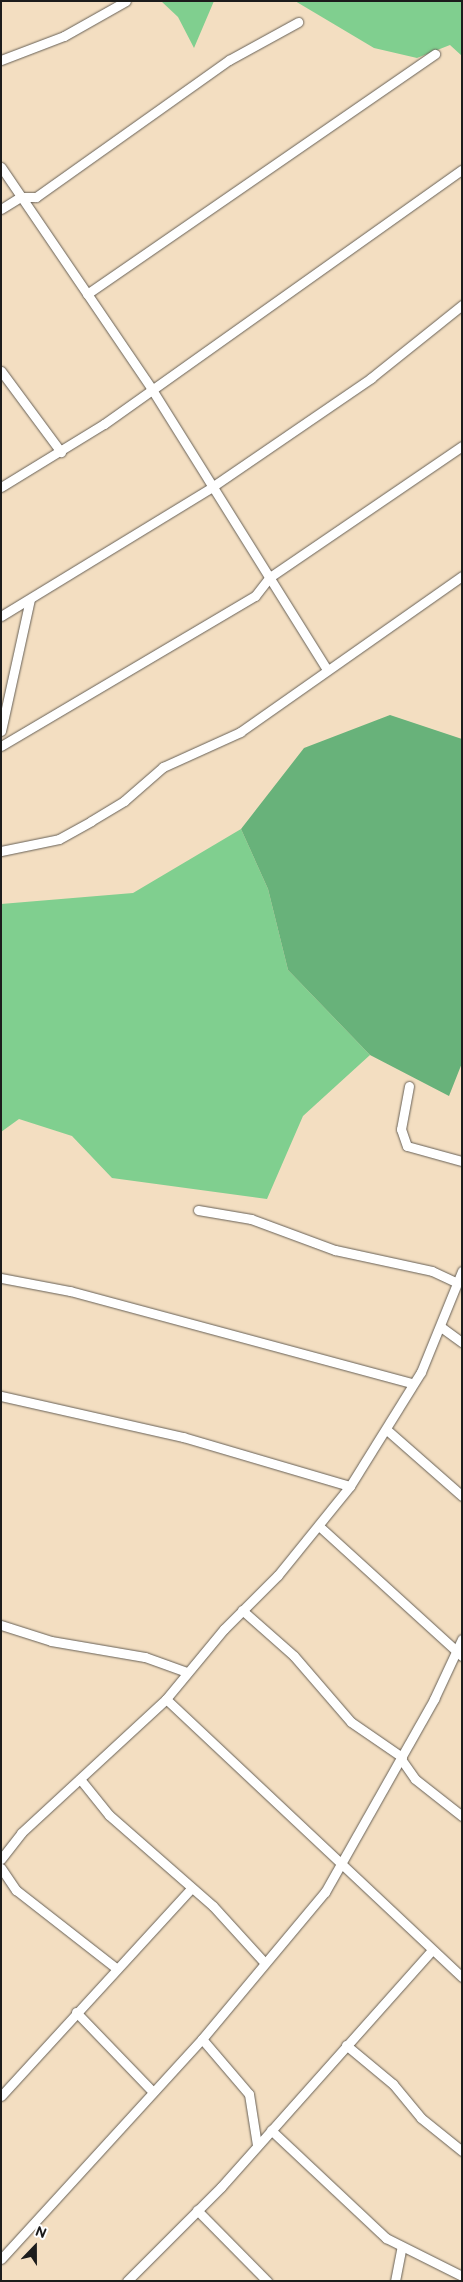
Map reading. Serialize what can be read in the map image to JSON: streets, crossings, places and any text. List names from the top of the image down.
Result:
{
  "north": "top"
}
